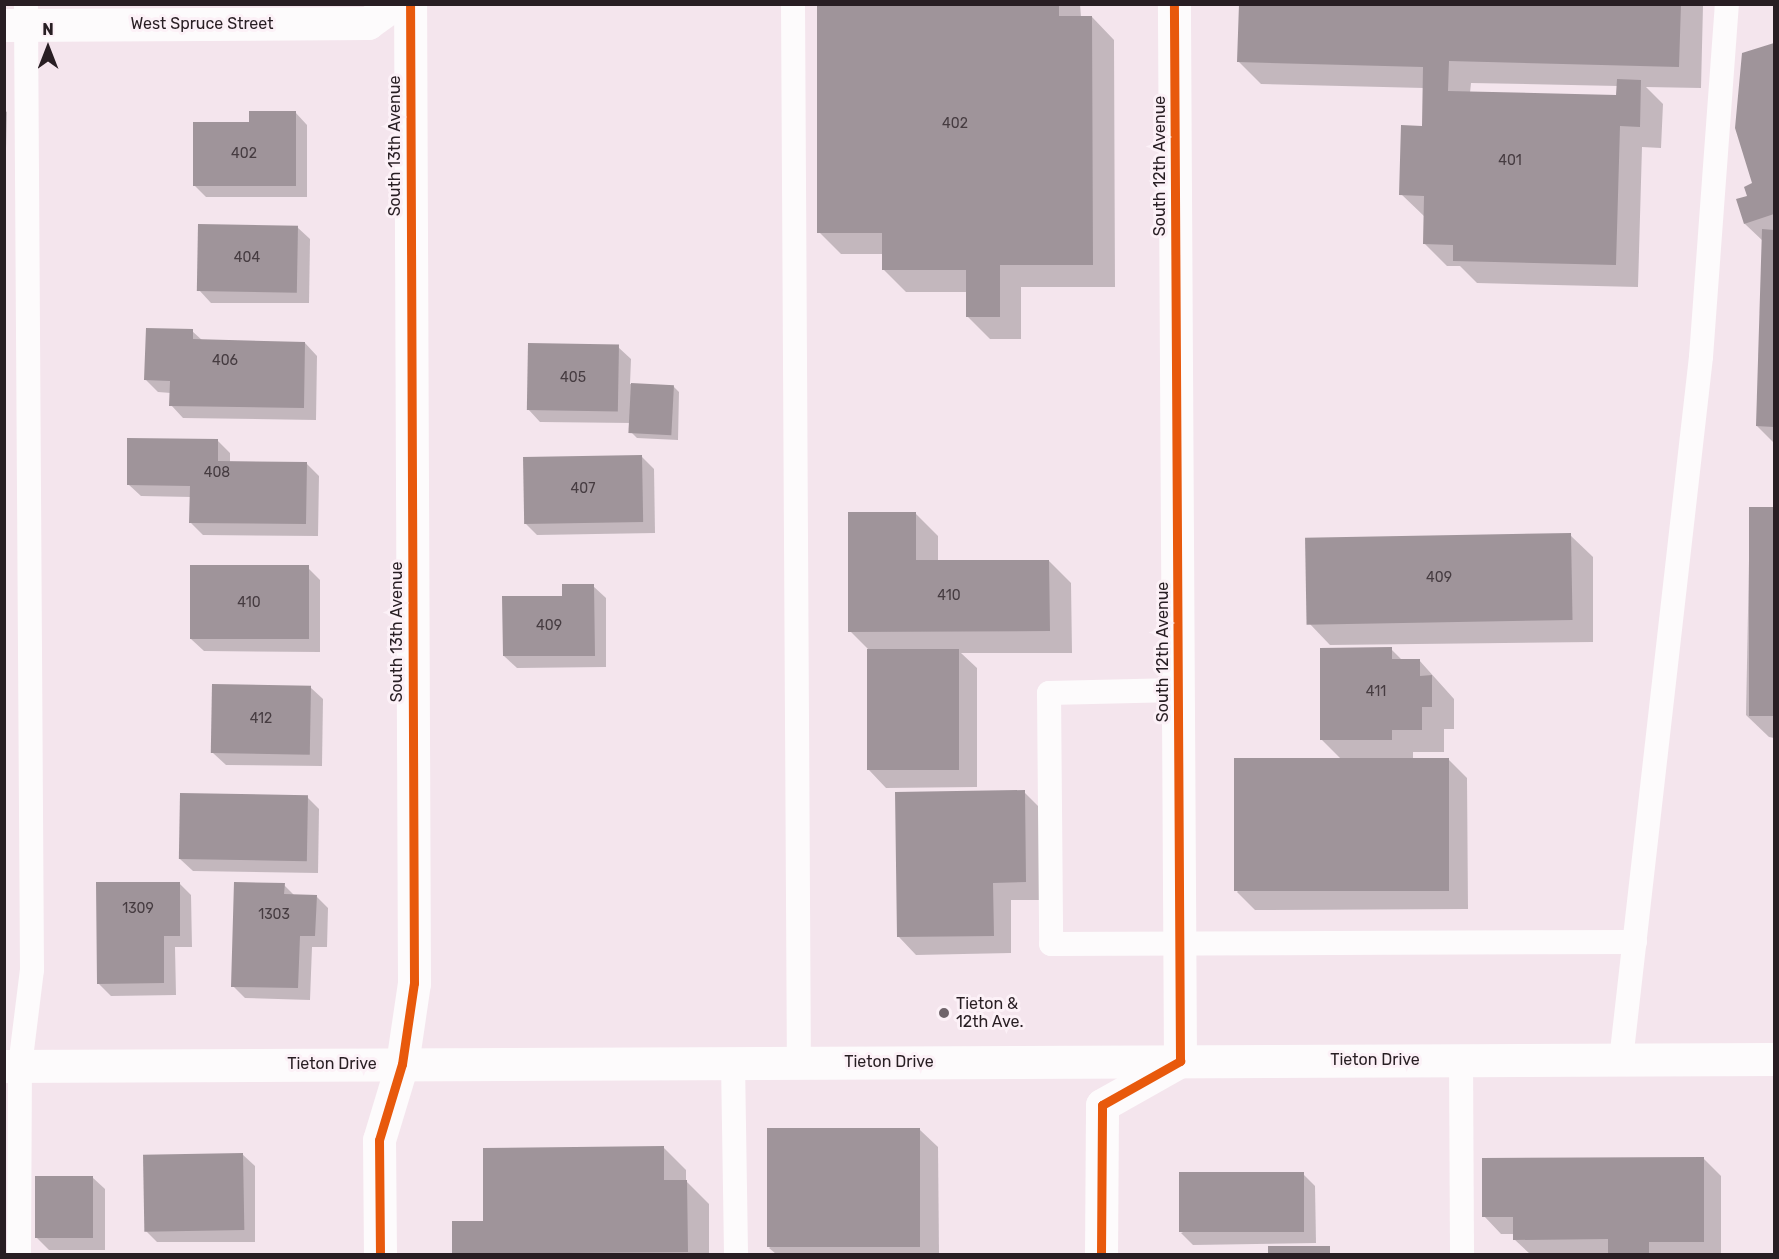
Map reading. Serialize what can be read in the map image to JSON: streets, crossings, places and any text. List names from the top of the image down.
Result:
{
  "streets": {
    "street": [
      "West Spruce Street",
      "South 13th Avenue",
      "South 12th Avenue",
      "Tieton Drive"
    ]
  },
  "crossings": [
    ["South 13th Avenue", "Tieton Drive"],
    ["South 12th Avenue", "Tieton Drive"]
  ],
  "places": ["Tieton & 12th Ave."],
  "house_numbers": [
    "402",
    "402",
    "401",
    "404",
    "406",
    "405",
    "408",
    "407",
    "409",
    "410",
    "410",
    "409",
    "411",
    "412",
    "1309",
    "1303"
  ],
  "north": "top"
}
